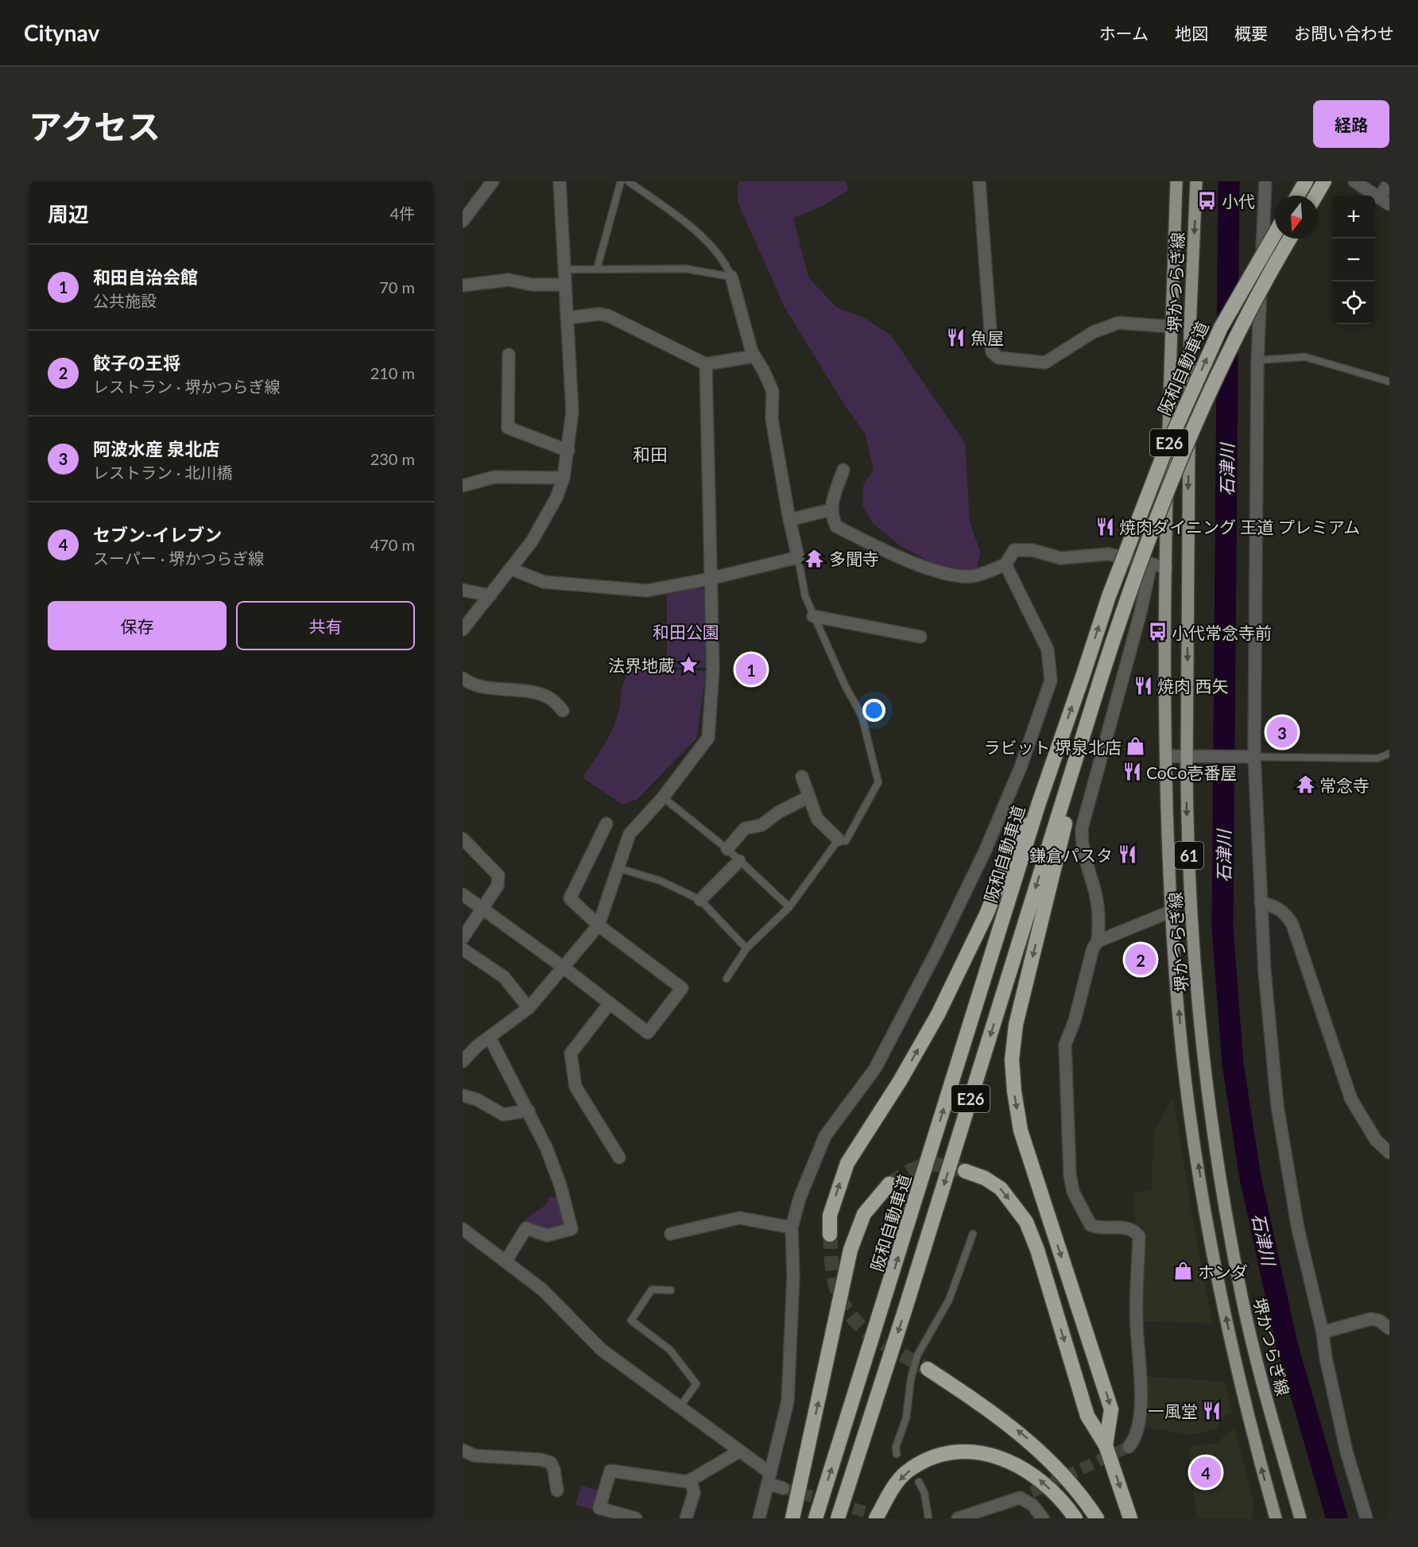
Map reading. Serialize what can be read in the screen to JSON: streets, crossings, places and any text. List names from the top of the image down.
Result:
{
  "streets": {
    "highway": ["阪和自動車道", "E26"],
    "main road": ["堺かつらぎ線", "61"]
  },
  "districts": ["和田"],
  "water": ["石津川"],
  "parks": ["和田公園"],
  "places": {
    "bus stop": ["小代", "小代常念寺前"],
    "restaurant": [
      "魚屋",
      "焼肉ダイニング 王道 プレミアム",
      "焼肉 西矢",
      "CoCo壱番屋",
      "鎌倉パスタ",
      "一風堂"
    ],
    "temple": ["多聞寺", "常念寺"],
    "place": ["法界地蔵"],
    "shop": ["ラビット 堺泉北店", "ホンダ"]
  },
  "north": "bottom",
  "page": {
    "header": "Citynav",
    "nav": [
      "ホーム",
      "地図",
      "概要",
      "お問い合わせ"
    ],
    "title": "アクセス",
    "buttons": [
      "経路",
      ["保存", "共有"]
    ],
    "heading": ["周辺", "4件"],
    "map_buttons": ["+", "−"],
    "list": [
      {
        "mark": "1",
        "name": "和田自治会館",
        "note": "公共施設",
        "value": "70 m"
      },
      {
        "mark": "2",
        "name": "餃子の王将",
        "note": "レストラン · 堺かつらぎ線",
        "value": "210 m"
      },
      {
        "mark": "3",
        "name": "阿波水産 泉北店",
        "note": "レストラン · 北川橋",
        "value": "230 m"
      },
      {
        "mark": "4",
        "name": "セブン-イレブン",
        "note": "スーパー · 堺かつらぎ線",
        "value": "470 m"
      }
    ],
    "pins": [
      "1",
      "3",
      "2",
      "4"
    ]
  }
}
